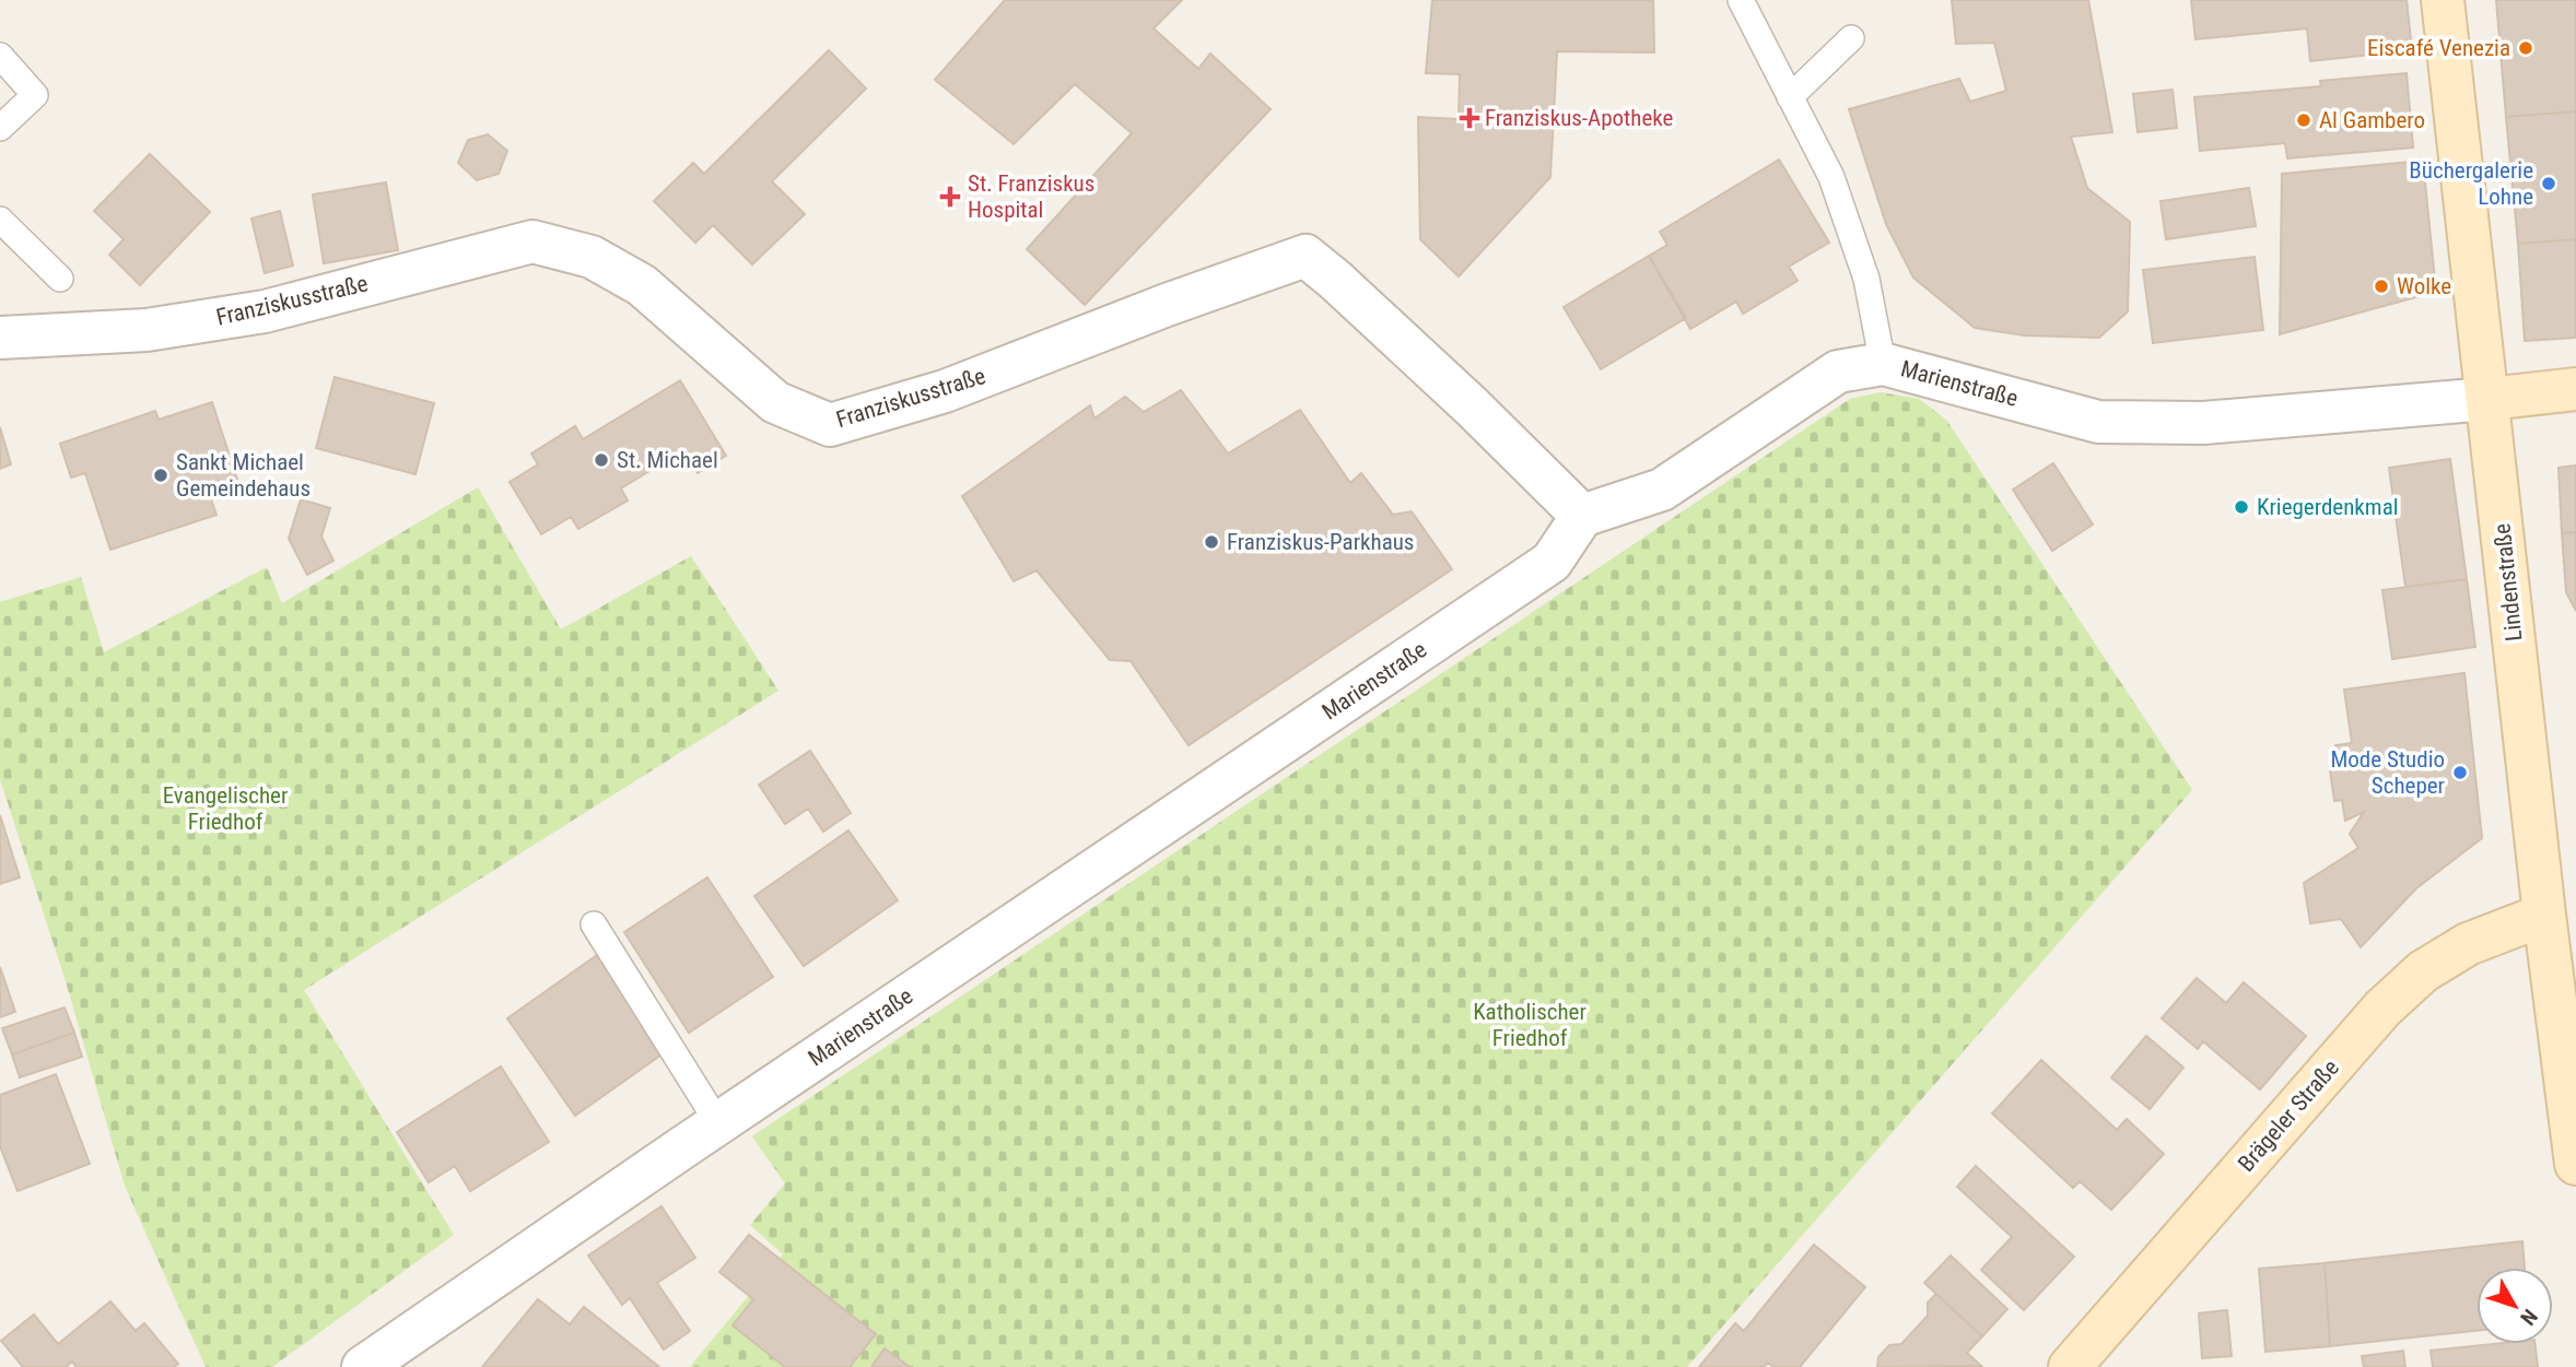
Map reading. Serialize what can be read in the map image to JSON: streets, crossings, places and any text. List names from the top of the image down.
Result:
{
  "streets": {
    "street": [
      "Franziskusstraße",
      "Marienstraße",
      "Lindenstraße",
      "Brägeler Straße"
    ]
  },
  "crossings": [
    ["Franziskusstraße", "Marienstraße"],
    ["Marienstraße", "Lindenstraße"],
    ["Lindenstraße", "Brägeler Straße"]
  ],
  "parks": ["Evangelischer Friedhof", "Katholischer Friedhof"],
  "places": {
    "other": [
      "Eiscafé Venezia",
      "Al Gambero",
      "Büchergalerie Lohne",
      "Wolke",
      "St. Michael",
      "Sankt Michael Gemeindehaus",
      "Kriegerdenkmal",
      "Franziskus-Parkhaus",
      "Mode Studio Scheper"
    ],
    "health": ["Franziskus-Apotheke", "St. Franziskus Hospital"]
  },
  "north": "bottom right"
}
